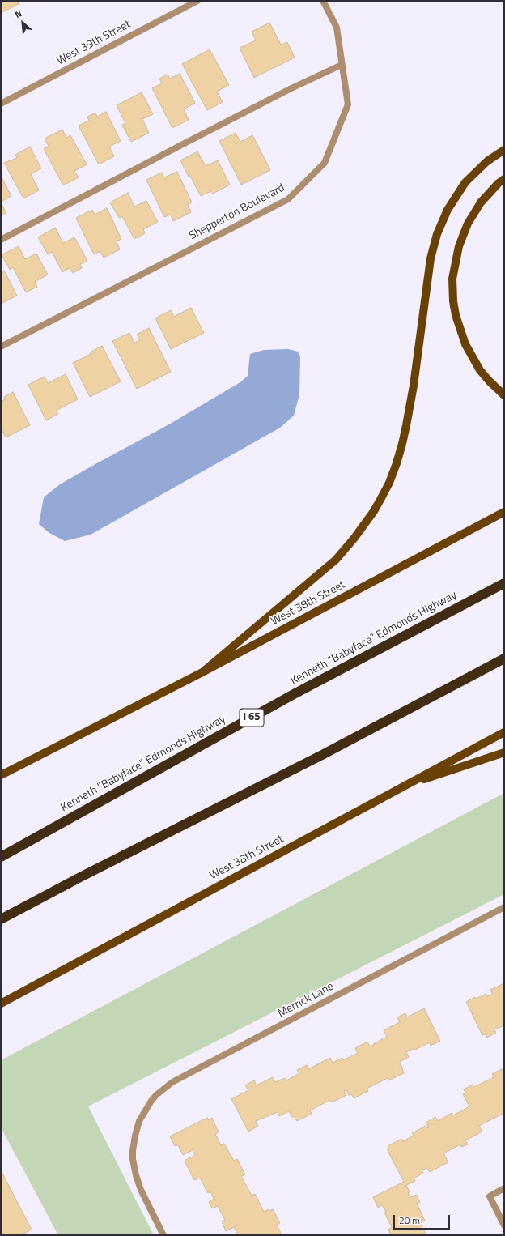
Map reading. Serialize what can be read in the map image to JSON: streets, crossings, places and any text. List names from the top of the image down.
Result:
{
  "streets": {
    "highway": ["Kenneth \"Babyface\" Edmonds Highway", "I 65"],
    "main road": ["West 38th Street"],
    "street": ["West 39th Street", "Shepperton Boulevard", "Merrick Lane"]
  },
  "scale_bar": "20 m",
  "north": "top left"
}
